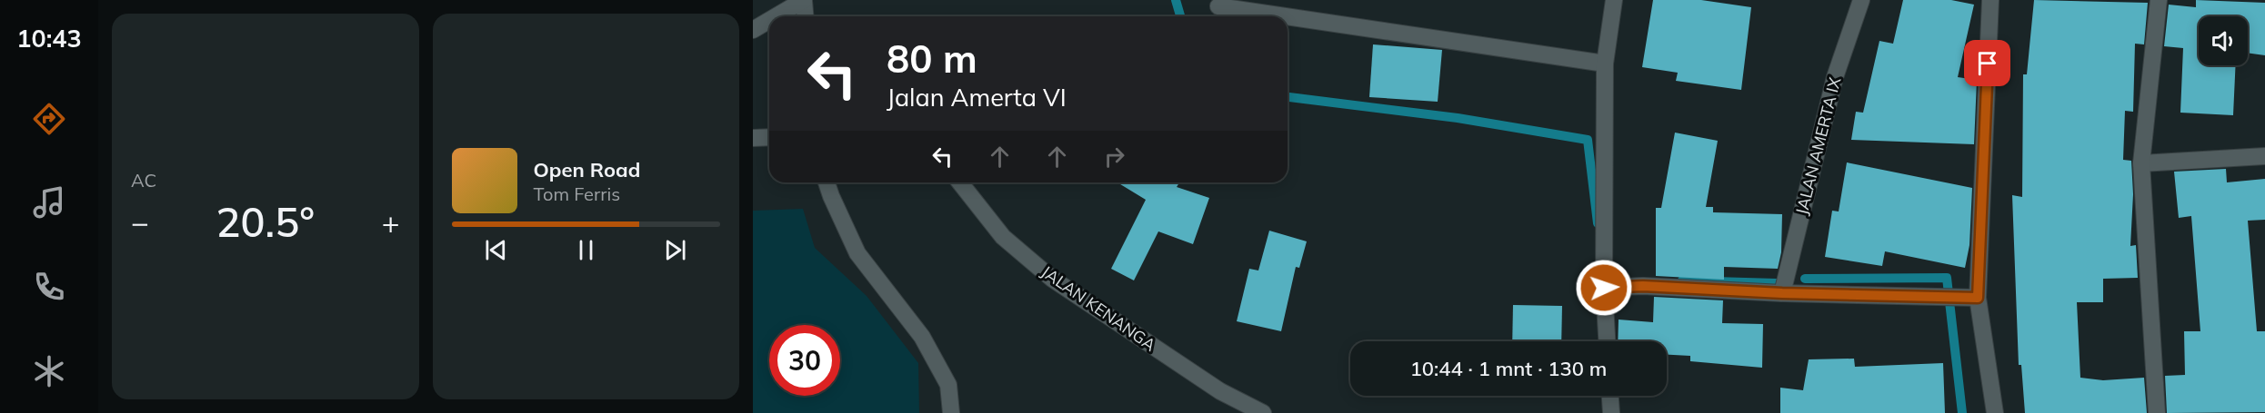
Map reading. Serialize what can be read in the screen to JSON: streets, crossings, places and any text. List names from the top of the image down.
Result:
{
  "streets": {
    "street": ["JALAN AMERTA IX", "JALAN KENANGA"]
  },
  "page": {
    "tabs": "10:43",
    "tile": "AC",
    "turn": ["80 m", "Jalan Amerta VI"],
    "song": ["Open Road", "Tom Ferris"],
    "heat": ["−", "20.5°", "+"],
    "limit": "30",
    "trip": "10:44 · 1 mnt · 130 m"
  }
}
